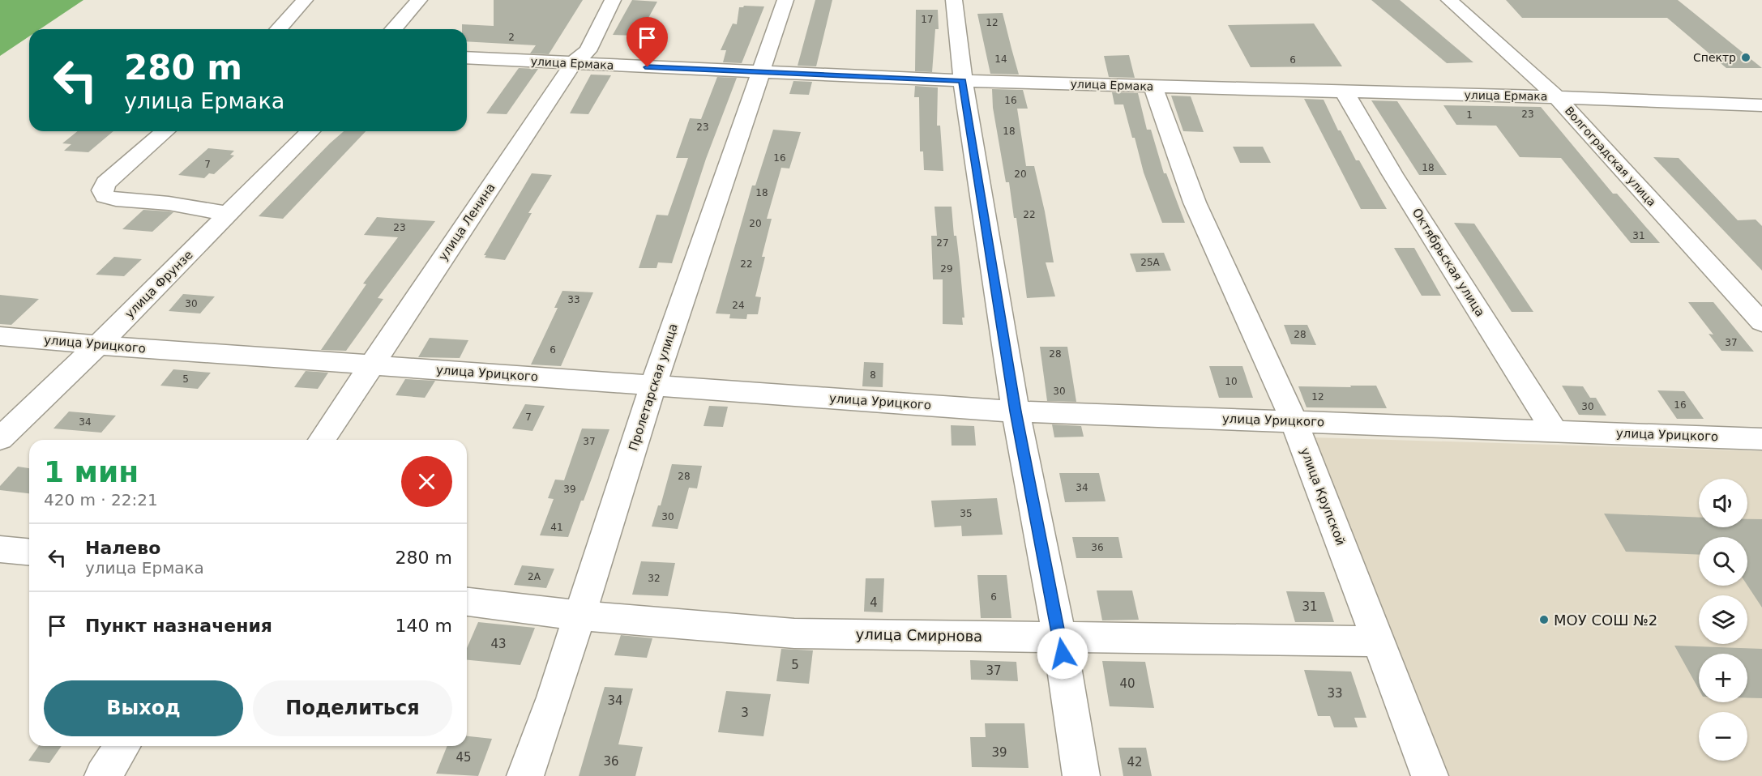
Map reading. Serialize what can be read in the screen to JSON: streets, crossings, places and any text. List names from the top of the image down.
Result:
{
  "streets": {
    "street": [
      "улица Ермака",
      "Волгоградская улица",
      "улица Ленина",
      "Октябрьская улица",
      "улица Фрунзе",
      "улица Урицкого",
      "Пролетарская улица",
      "улица Крупской",
      "улица Смирнова"
    ]
  },
  "crossings": [
    ["улица Ермака", "Волгоградская улица"],
    ["улица Ермака", "улица Ленина"],
    ["улица Ермака", "Октябрьская улица"],
    ["улица Ермака", "Пролетарская улица"],
    ["улица Ермака", "улица Крупской"],
    ["улица Ленина", "улица Урицкого"],
    ["Октябрьская улица", "улица Урицкого"],
    ["улица Фрунзе", "улица Урицкого"],
    ["улица Урицкого", "Пролетарская улица"],
    ["улица Урицкого", "улица Крупской"],
    ["Пролетарская улица", "улица Смирнова"],
    ["улица Крупской", "улица Смирнова"]
  ],
  "places": ["Спектр", "МОУ СОШ №2"],
  "house_numbers": [
    "17",
    "12",
    "2",
    "14",
    "6",
    "16",
    "23",
    "1",
    "23",
    "18",
    "16",
    "7",
    "18",
    "20",
    "18",
    "22",
    "20",
    "23",
    "31",
    "27",
    "25А",
    "22",
    "29",
    "33",
    "30",
    "24",
    "28",
    "37",
    "6",
    "28",
    "8",
    "5",
    "10",
    "30",
    "12",
    "16",
    "30",
    "7",
    "34",
    "37",
    "28",
    "34",
    "39",
    "35",
    "30",
    "41",
    "36",
    "2А",
    "32",
    "6",
    "4",
    "31",
    "43",
    "5",
    "37",
    "40",
    "33",
    "34",
    "3",
    "39",
    "45",
    "36",
    "42"
  ],
  "page": {
    "turn": ["280 m", "улица Ермака"],
    "heading": ["1 мин", "420 m · 22:21"],
    "map_buttons": ["+", "−"],
    "list": [
      {
        "name": "Налево",
        "note": "улица Ермака",
        "value": "280 m"
      },
      {
        "name": "Пункт назначения",
        "value": "140 m"
      }
    ],
    "buttons": ["Выход", "Поделиться"]
  }
}
